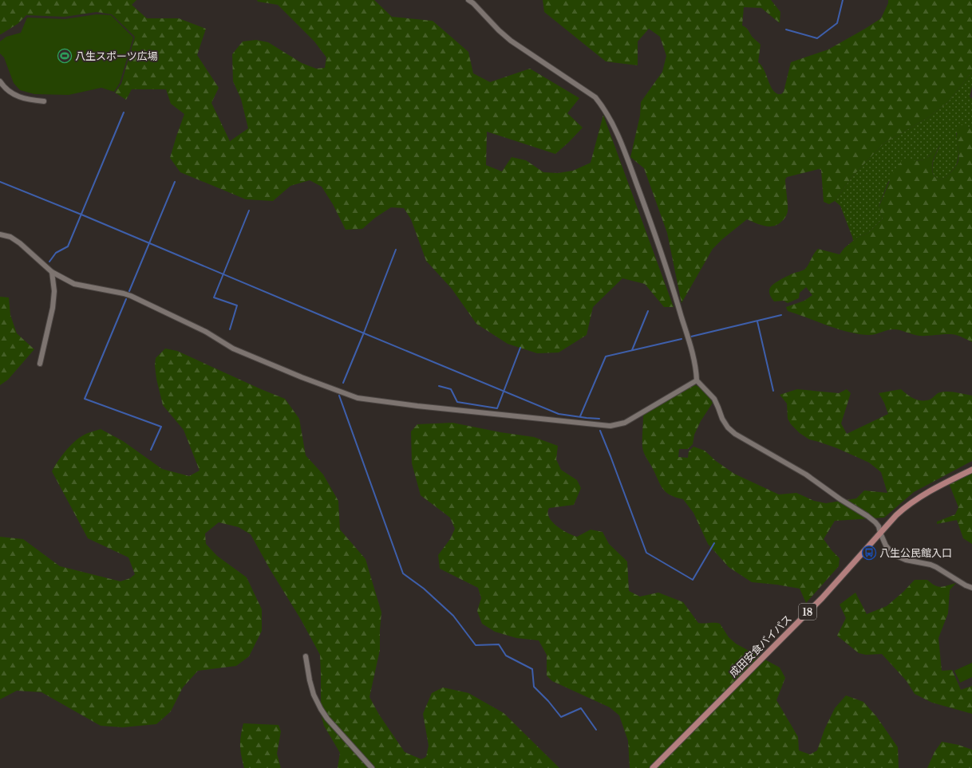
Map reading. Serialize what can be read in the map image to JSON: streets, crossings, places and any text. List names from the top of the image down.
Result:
{
  "streets": {
    "main road": ["18", "成田安食バイパス"]
  },
  "places": {
    "sports": ["八生スポーツ広場"],
    "bus stop": ["八生公民館入口"]
  }
}
